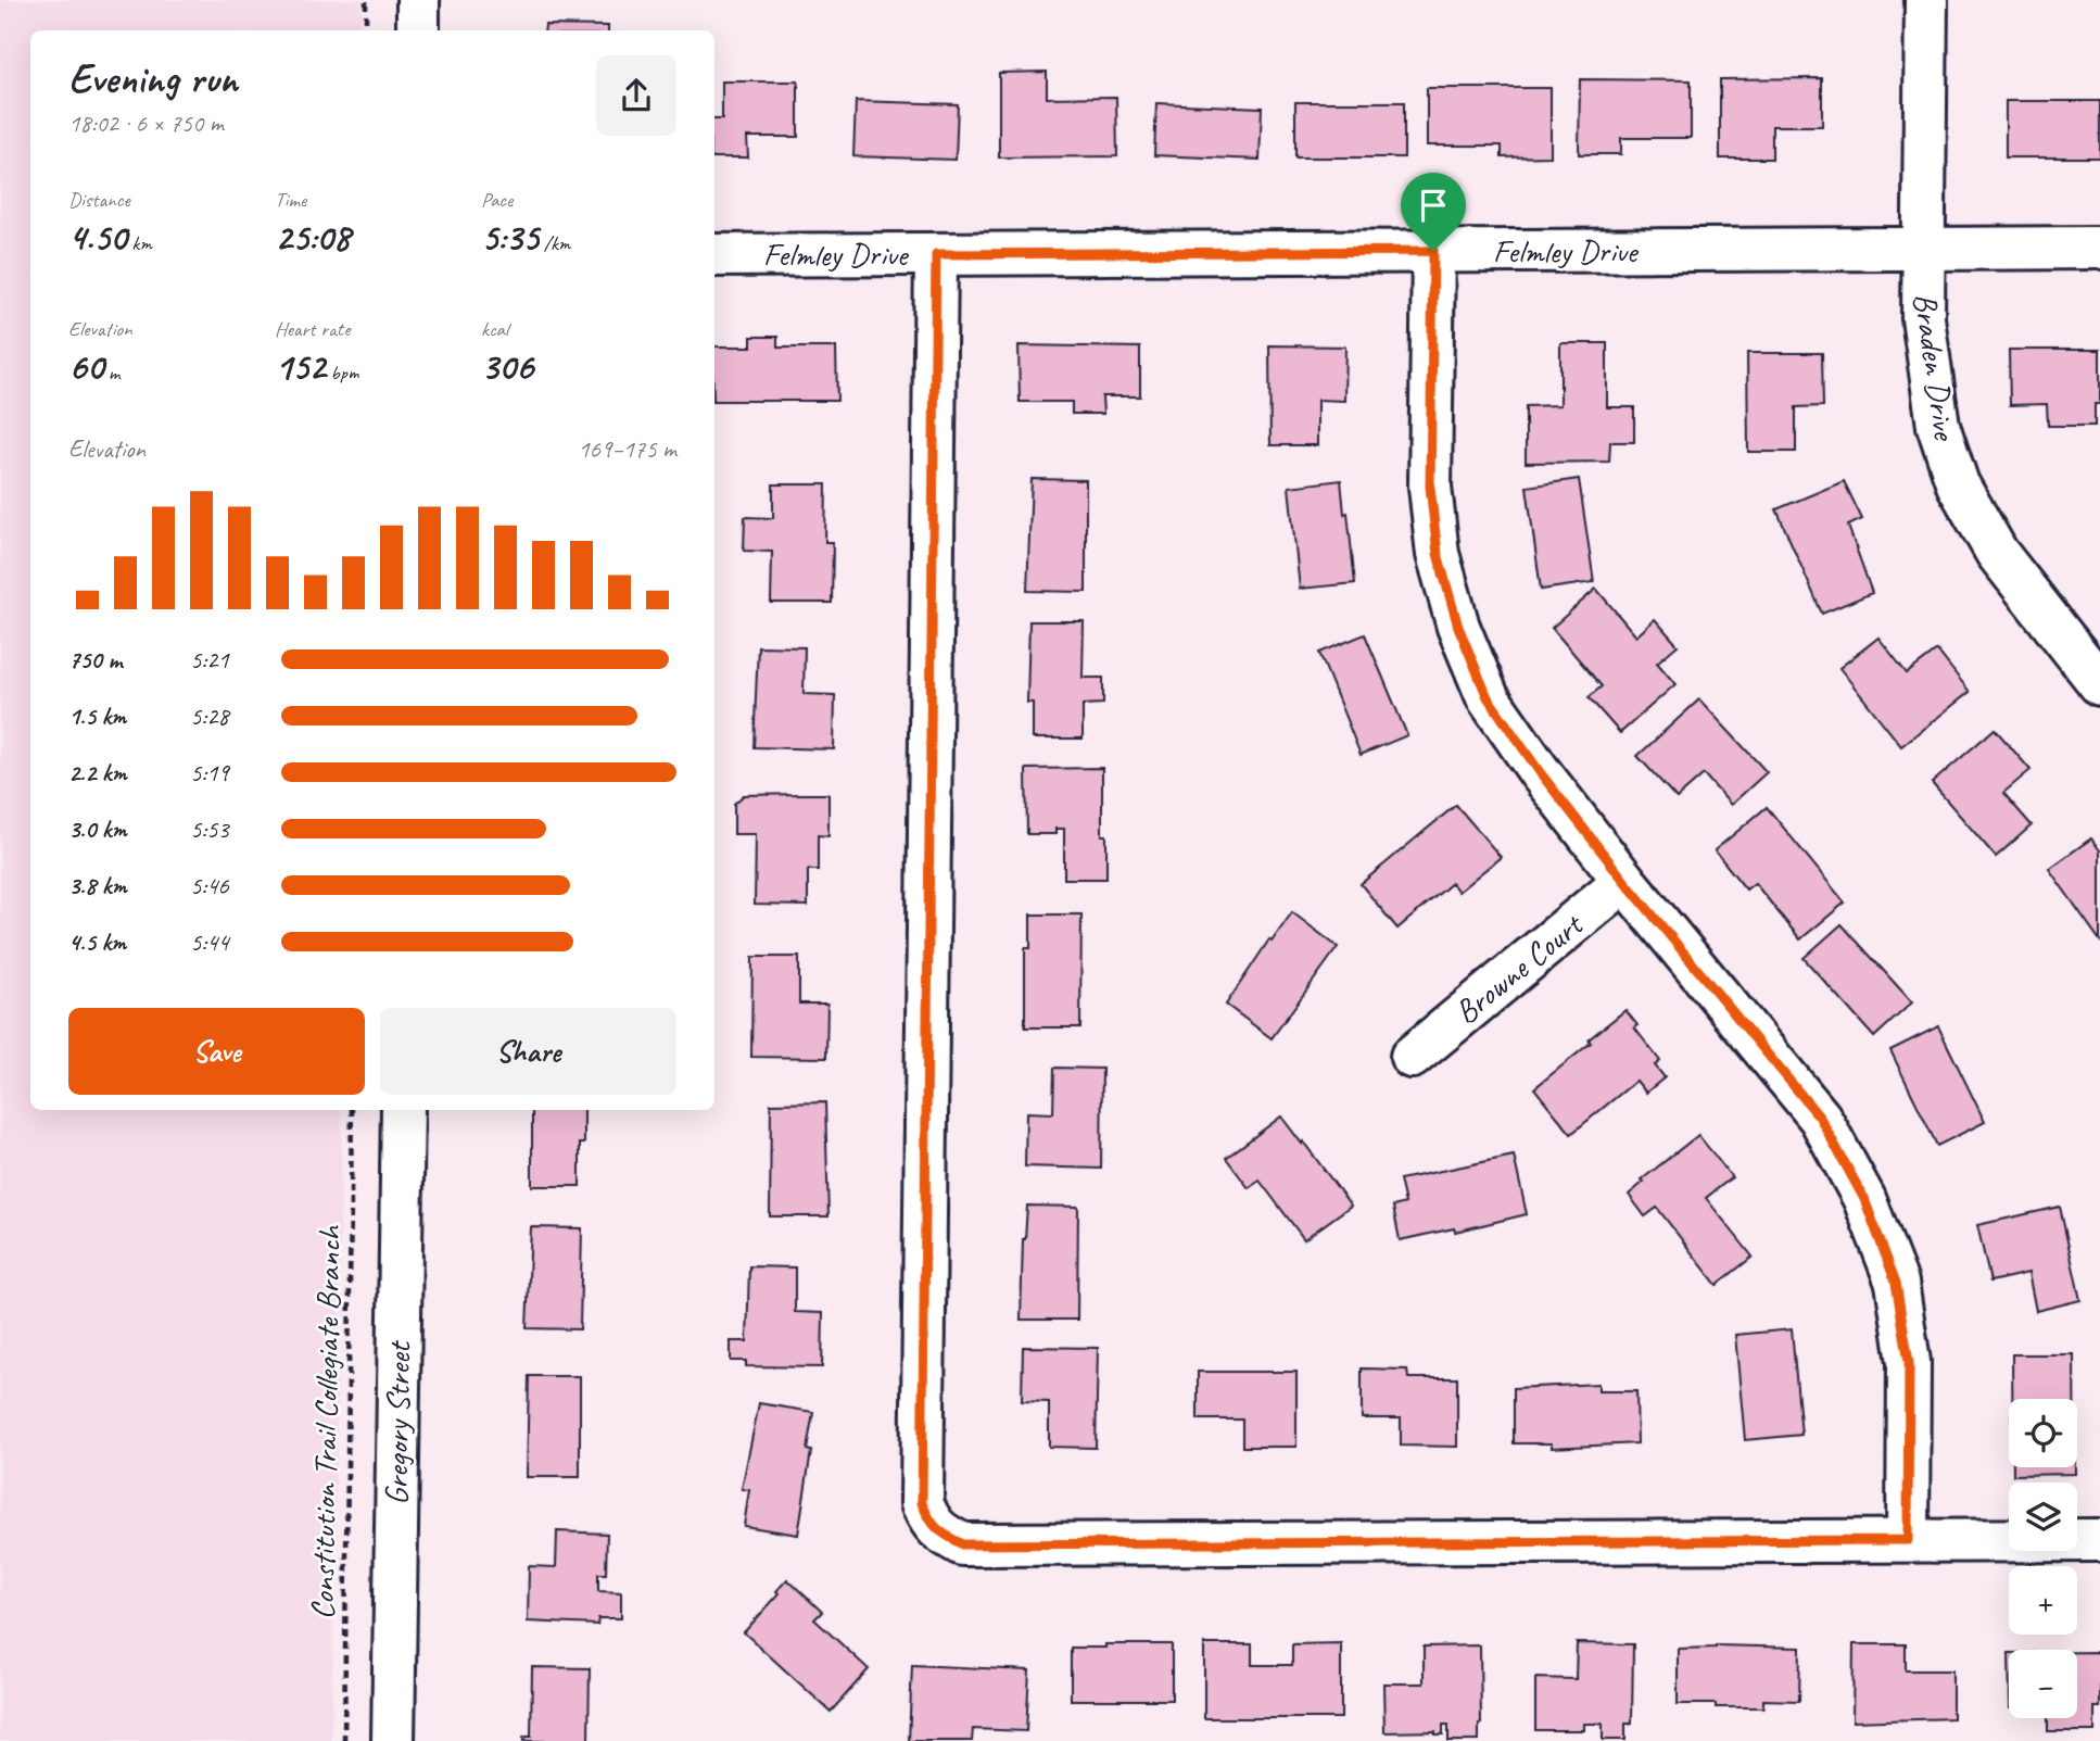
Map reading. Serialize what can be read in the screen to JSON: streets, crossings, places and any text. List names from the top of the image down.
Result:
{
  "streets": {
    "street": [
      "Felmley Drive",
      "Braden Drive",
      "Browne Court",
      "Gregory Street"
    ],
    "path": ["Constitution Trail Collegiate Branch"]
  },
  "crossings": [
    ["Felmley Drive", "Braden Drive"]
  ],
  "page": {
    "heading": ["Evening run", "18:02 · 6 × 750 m"],
    "stats": [
      ["Distance", "4.50 km"],
      ["Time", "25:08"],
      ["Pace", "5:35 /km"],
      ["Elevation", "60 m"],
      ["Heart rate", "152 bpm"],
      ["kcal", "306"]
    ],
    "chart": ["Elevation", "169–175 m"],
    "list": [
      {
        "name": "750 m",
        "note": "5:21"
      },
      {
        "name": "1.5 km",
        "note": "5:28"
      },
      {
        "name": "2.2 km",
        "note": "5:19"
      },
      {
        "name": "3.0 km",
        "note": "5:53"
      },
      {
        "name": "3.8 km",
        "note": "5:46"
      },
      {
        "name": "4.5 km",
        "note": "5:44"
      }
    ],
    "buttons": ["Save", "Share"],
    "map_buttons": ["+", "−"]
  }
}
